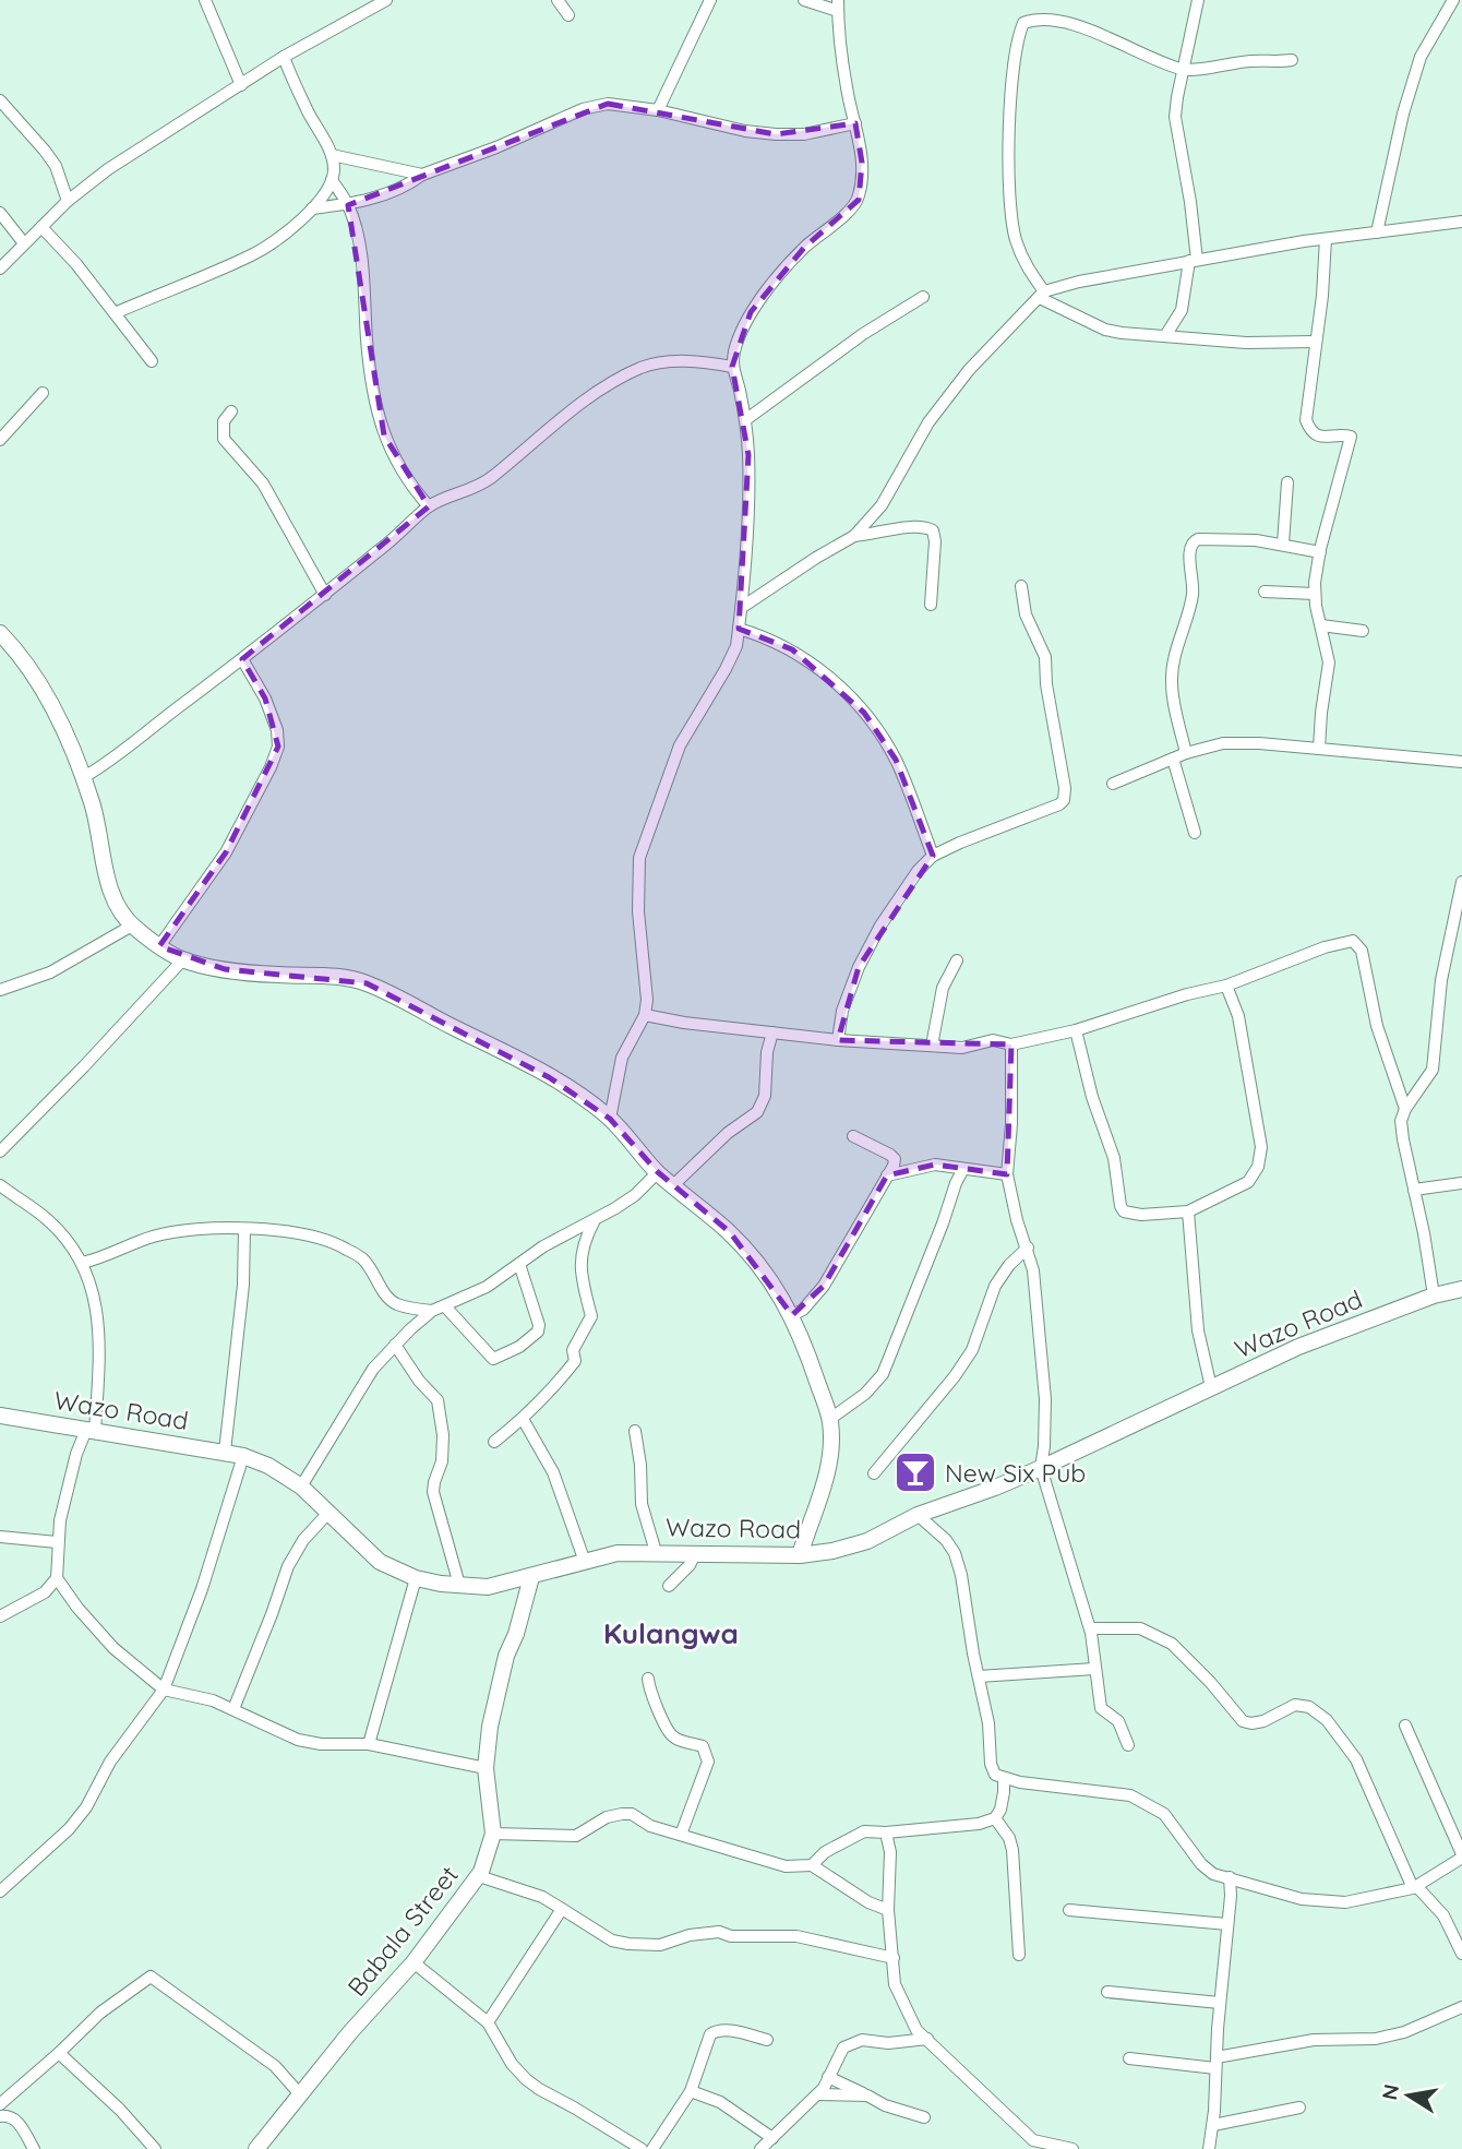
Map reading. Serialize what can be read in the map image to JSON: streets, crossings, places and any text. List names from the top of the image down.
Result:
{
  "streets": {
    "street": ["Wazo Road", "Babala Street"]
  },
  "crossings": [
    ["Wazo Road", "Babala Street"]
  ],
  "districts": ["Kulangwa"],
  "places": {
    "bar": ["New Six Pub"]
  },
  "north": "left"
}
